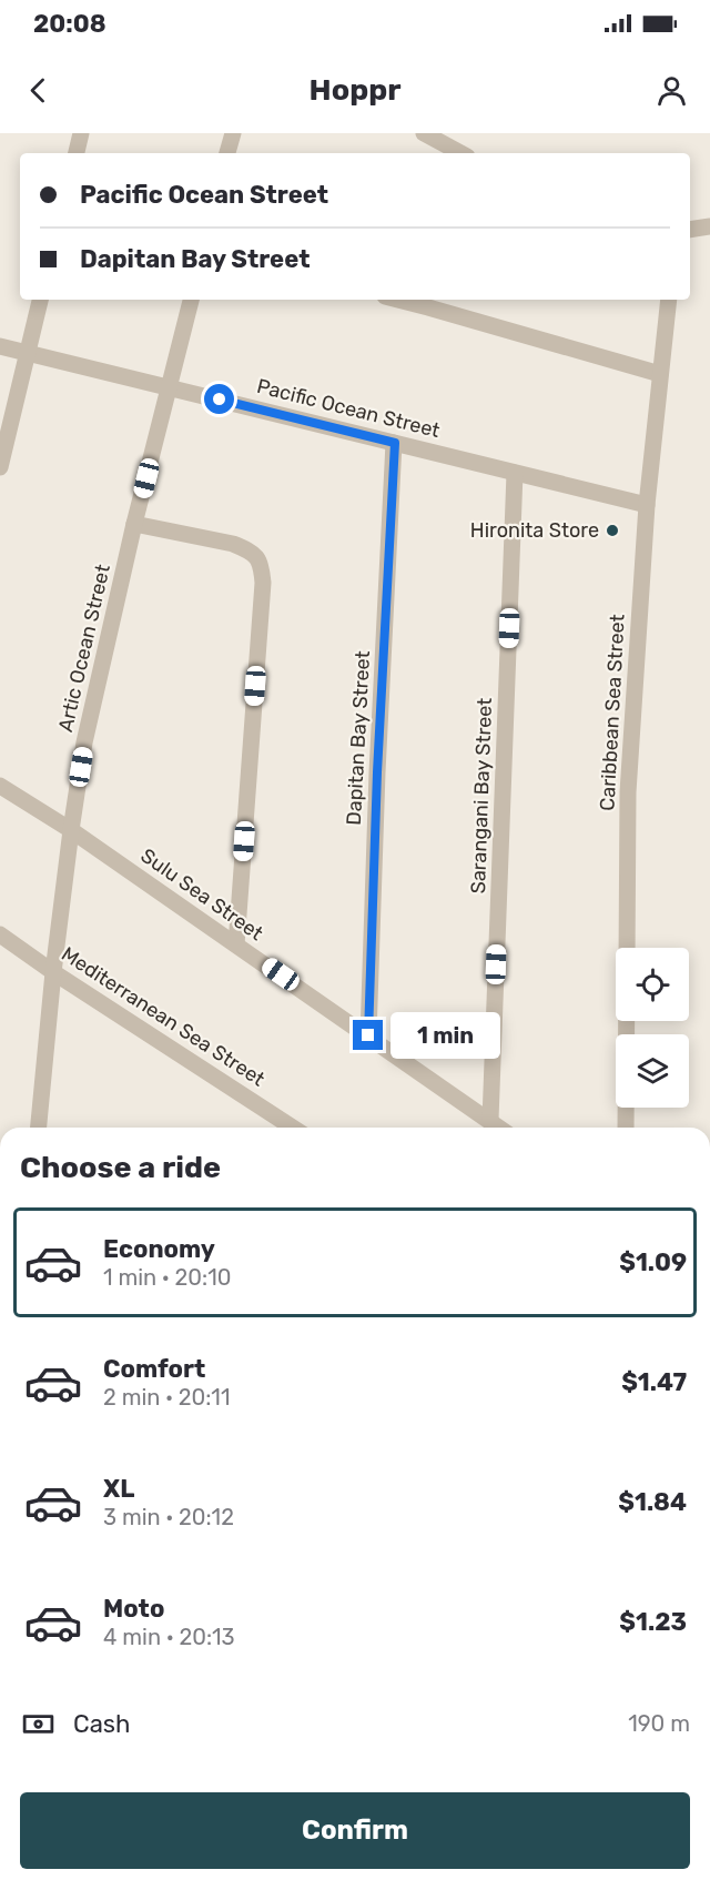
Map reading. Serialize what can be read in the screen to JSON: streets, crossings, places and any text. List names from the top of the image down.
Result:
{
  "streets": {
    "street": [
      "Pacific Ocean Street",
      "Artic Ocean Street",
      "Caribbean Sea Street",
      "Dapitan Bay Street",
      "Sarangani Bay Street",
      "Sulu Sea Street",
      "Mediterranean Sea Street"
    ]
  },
  "crossings": [
    ["Pacific Ocean Street", "Artic Ocean Street"],
    ["Pacific Ocean Street", "Caribbean Sea Street"],
    ["Pacific Ocean Street", "Dapitan Bay Street"],
    ["Pacific Ocean Street", "Sarangani Bay Street"],
    ["Artic Ocean Street", "Sulu Sea Street"],
    ["Artic Ocean Street", "Mediterranean Sea Street"],
    ["Dapitan Bay Street", "Sulu Sea Street"],
    ["Sarangani Bay Street", "Sulu Sea Street"]
  ],
  "places": ["Hironita Store"],
  "page": {
    "status": "20:08",
    "header": "Hoppr",
    "banner": ["Pacific Ocean Street", "Dapitan Bay Street"],
    "bubble": "1 min",
    "heading": "Choose a ride",
    "list": [
      {
        "name": "Economy",
        "note": "1 min · 20:10",
        "value": "$1.09"
      },
      {
        "name": "Comfort",
        "note": "2 min · 20:11",
        "value": "$1.47"
      },
      {
        "name": "XL",
        "note": "3 min · 20:12",
        "value": "$1.84"
      },
      {
        "name": "Moto",
        "note": "4 min · 20:13",
        "value": "$1.23"
      }
    ],
    "pay": ["Cash", "190 m"],
    "buttons": "Confirm"
  }
}
